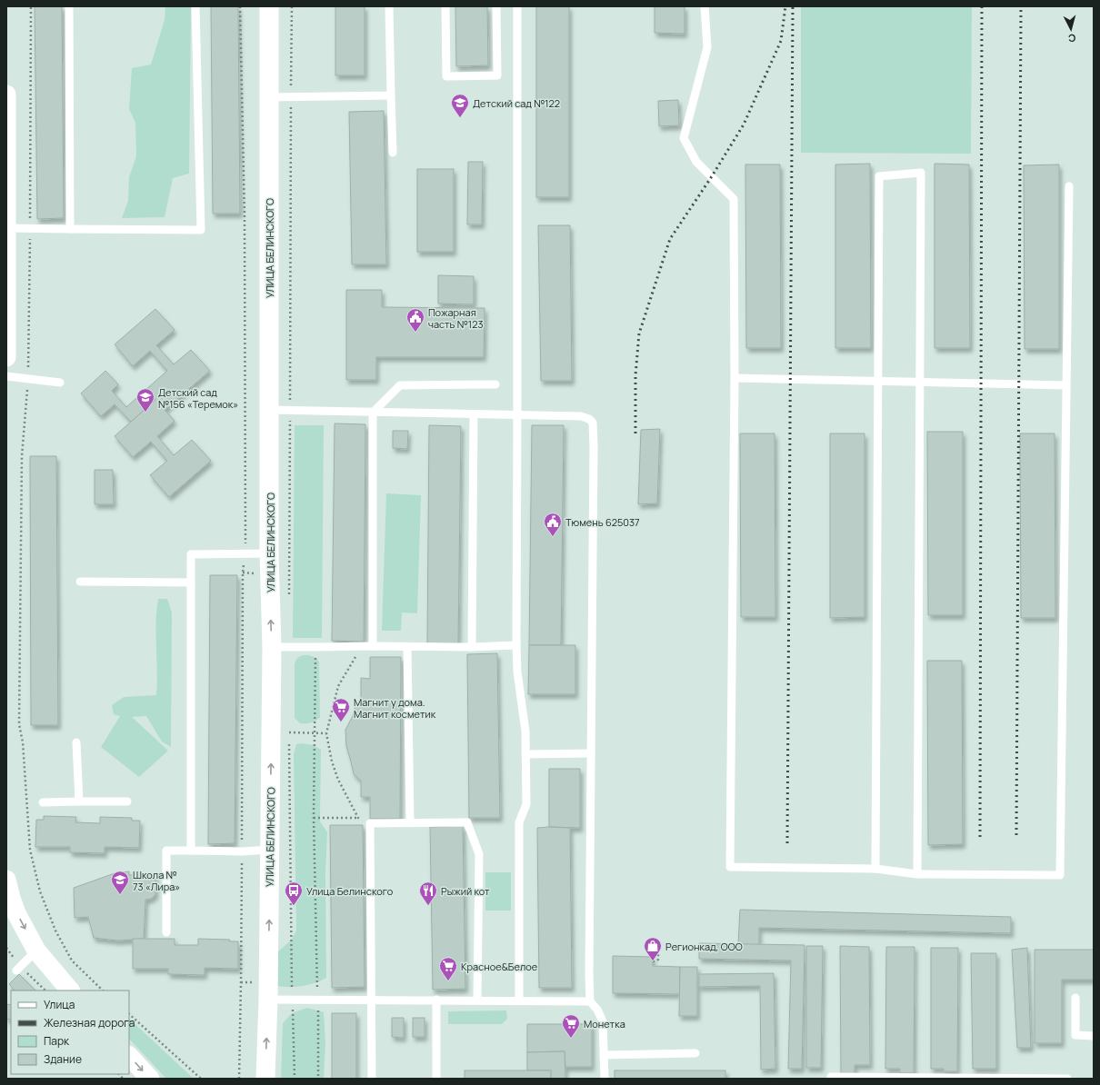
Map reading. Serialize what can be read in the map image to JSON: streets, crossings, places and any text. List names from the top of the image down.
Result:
{
  "streets": {
    "street": ["УЛИЦА БЕЛИНСКОГО"]
  },
  "one_way": ["УЛИЦА БЕЛИНСКОГО"],
  "places": {
    "school or university": ["Детский сад №122", "Детский сад №156 «Теремок»", "Школа № 73 «Лира»"],
    "public building": ["Пожарная часть №123", "Тюмень 625037"],
    "supermarket": ["Магнит у дома. Магнит косметик", "Красное&Белое", "Монетка"],
    "bus stop": ["Улица Белинского"],
    "restaurant": ["Рыжий кот"],
    "shop": ["Регионкад, ООО"]
  },
  "legend": [
    "Улица",
    "Железная дорога",
    "Парк",
    "Здание"
  ],
  "north": "bottom"
}
